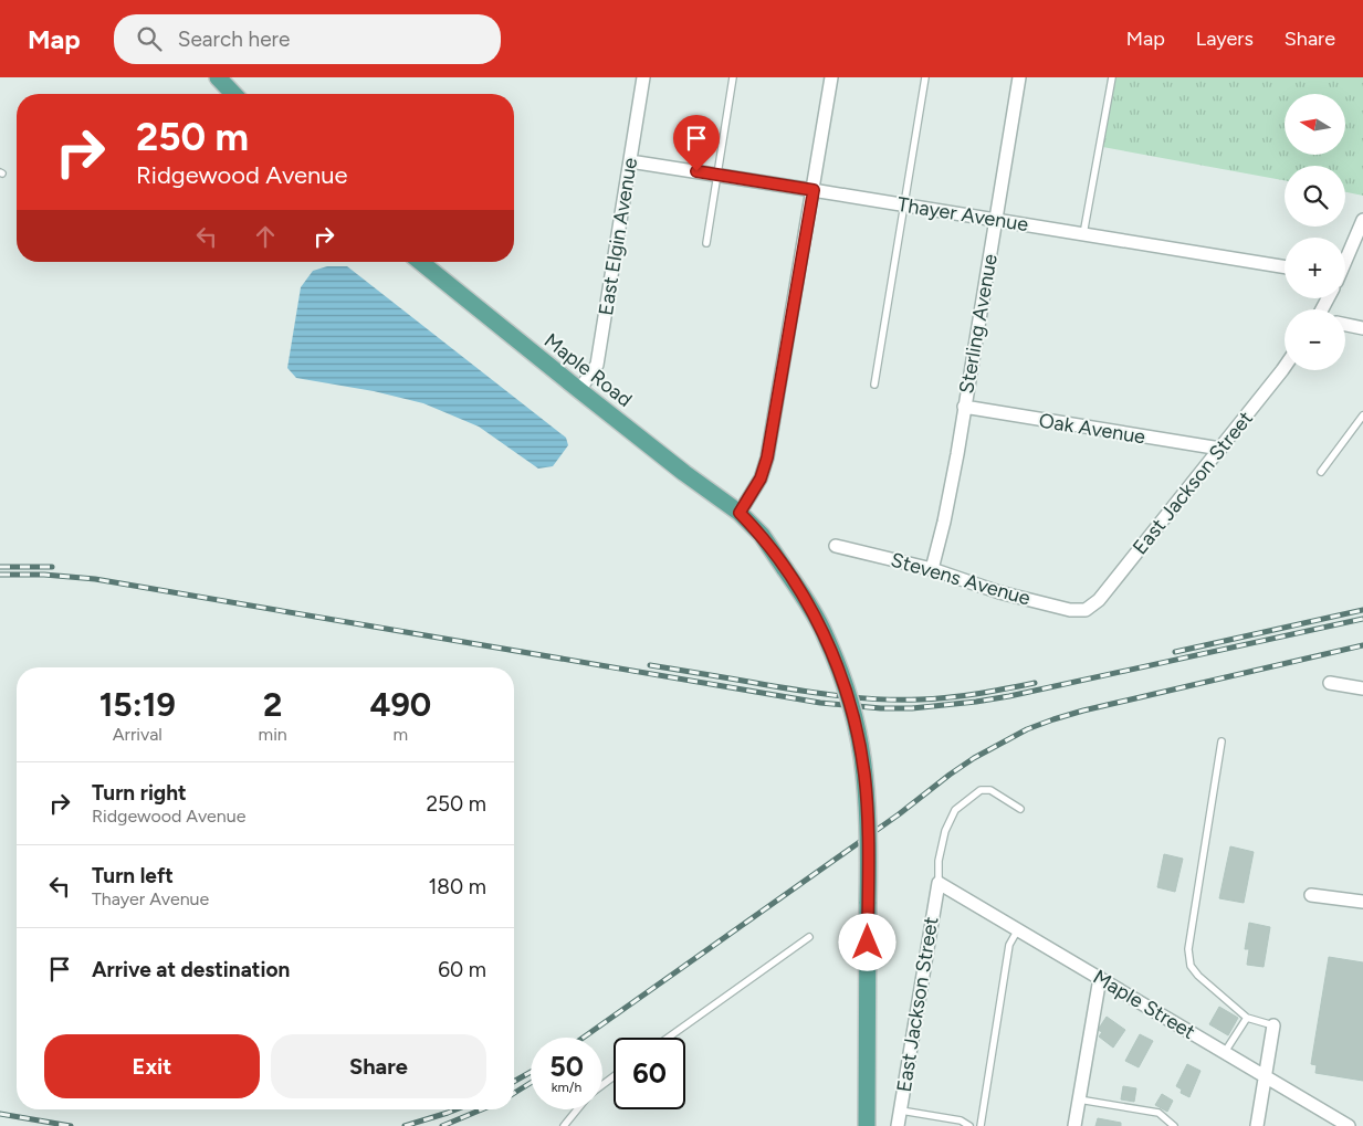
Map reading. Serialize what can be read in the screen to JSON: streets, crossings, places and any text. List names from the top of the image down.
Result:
{
  "streets": {
    "main road": ["Maple Road"],
    "street": [
      "Thayer Avenue",
      "East Elgin Avenue",
      "Sterling Avenue",
      "Oak Avenue",
      "East Jackson Street",
      "Stevens Avenue",
      "Maple Street"
    ]
  },
  "crossings": [
    ["Thayer Avenue", "East Elgin Avenue"],
    ["Thayer Avenue", "Sterling Avenue"],
    ["East Elgin Avenue", "Maple Road"],
    ["Sterling Avenue", "Oak Avenue"],
    ["Sterling Avenue", "Stevens Avenue"],
    ["Oak Avenue", "East Jackson Street"],
    ["East Jackson Street", "Stevens Avenue"],
    ["East Jackson Street", "Maple Street"]
  ],
  "north": "left",
  "page": {
    "header": "Map",
    "search": "Search here",
    "nav": ["Map", "Layers", "Share"],
    "map_buttons": ["+", "−"],
    "turn": ["250 m", "Ridgewood Avenue"],
    "eta": [
      "15:19",
      "Arrival",
      "2",
      "min",
      "490",
      "m"
    ],
    "list": [
      {
        "name": "Turn right",
        "note": "Ridgewood Avenue",
        "value": "250 m"
      },
      {
        "name": "Turn left",
        "note": "Thayer Avenue",
        "value": "180 m"
      },
      {
        "name": "Arrive at destination",
        "value": "60 m"
      }
    ],
    "buttons": ["Exit", "Share"],
    "speed": "50 km/h",
    "limit": "60"
  }
}
